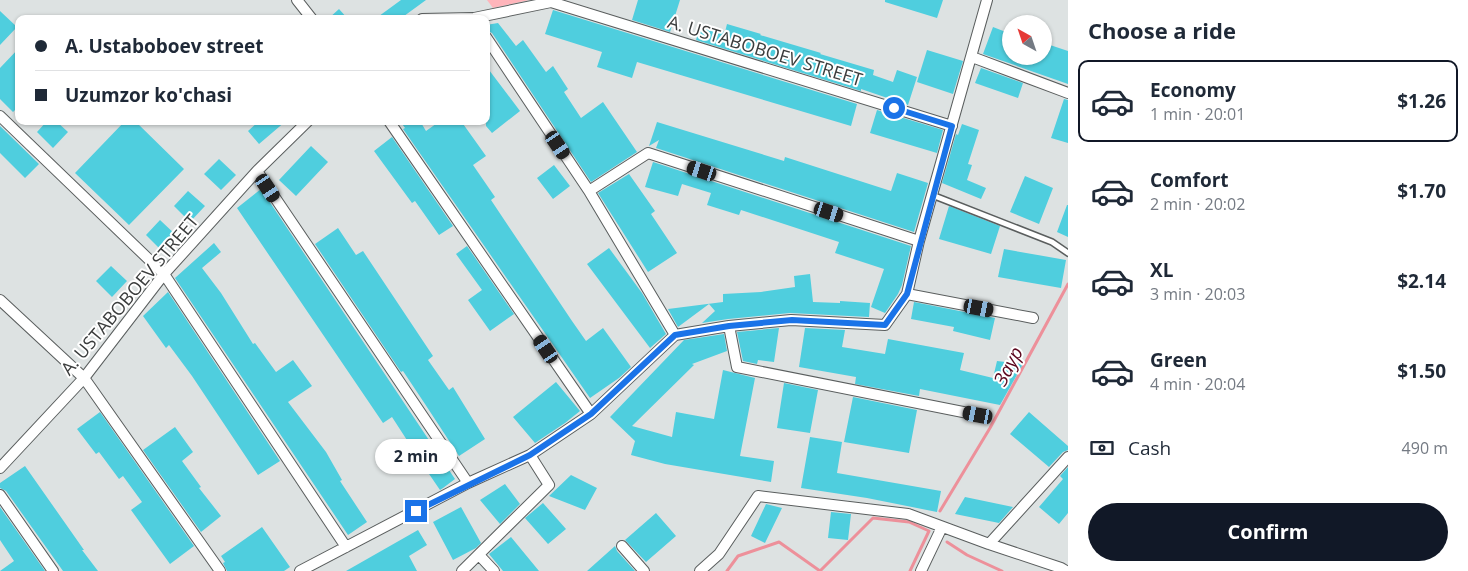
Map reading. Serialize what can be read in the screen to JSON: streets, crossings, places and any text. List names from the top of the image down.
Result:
{
  "streets": {
    "street": ["A. USTABOBOEV STREET"]
  },
  "water": ["Заур"],
  "north": "top left",
  "page": {
    "heading": "Choose a ride",
    "banner": ["A. Ustaboboev street", "Uzumzor ko'chasi"],
    "list": [
      {
        "name": "Economy",
        "note": "1 min · 20:01",
        "value": "$1.26"
      },
      {
        "name": "Comfort",
        "note": "2 min · 20:02",
        "value": "$1.70"
      },
      {
        "name": "XL",
        "note": "3 min · 20:03",
        "value": "$2.14"
      },
      {
        "name": "Green",
        "note": "4 min · 20:04",
        "value": "$1.50"
      }
    ],
    "pay": ["Cash", "490 m"],
    "bubble": "2 min",
    "buttons": "Confirm"
  }
}
